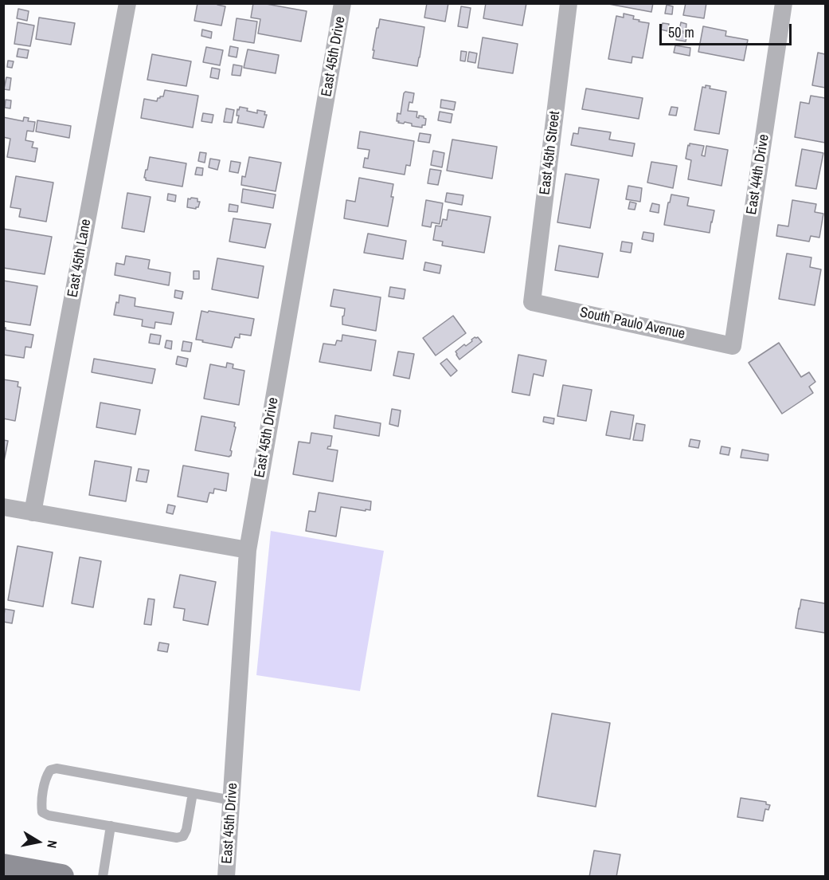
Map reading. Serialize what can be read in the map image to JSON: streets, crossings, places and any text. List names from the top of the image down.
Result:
{
  "streets": {
    "street": [
      "East 45th Drive",
      "East 45th Street",
      "East 44th Drive",
      "East 45th Lane",
      "South Paulo Avenue"
    ]
  },
  "crossings": [
    ["East 45th Street", "South Paulo Avenue"],
    ["East 44th Drive", "South Paulo Avenue"]
  ],
  "scale_bar": "50 m",
  "north": "right"
}
